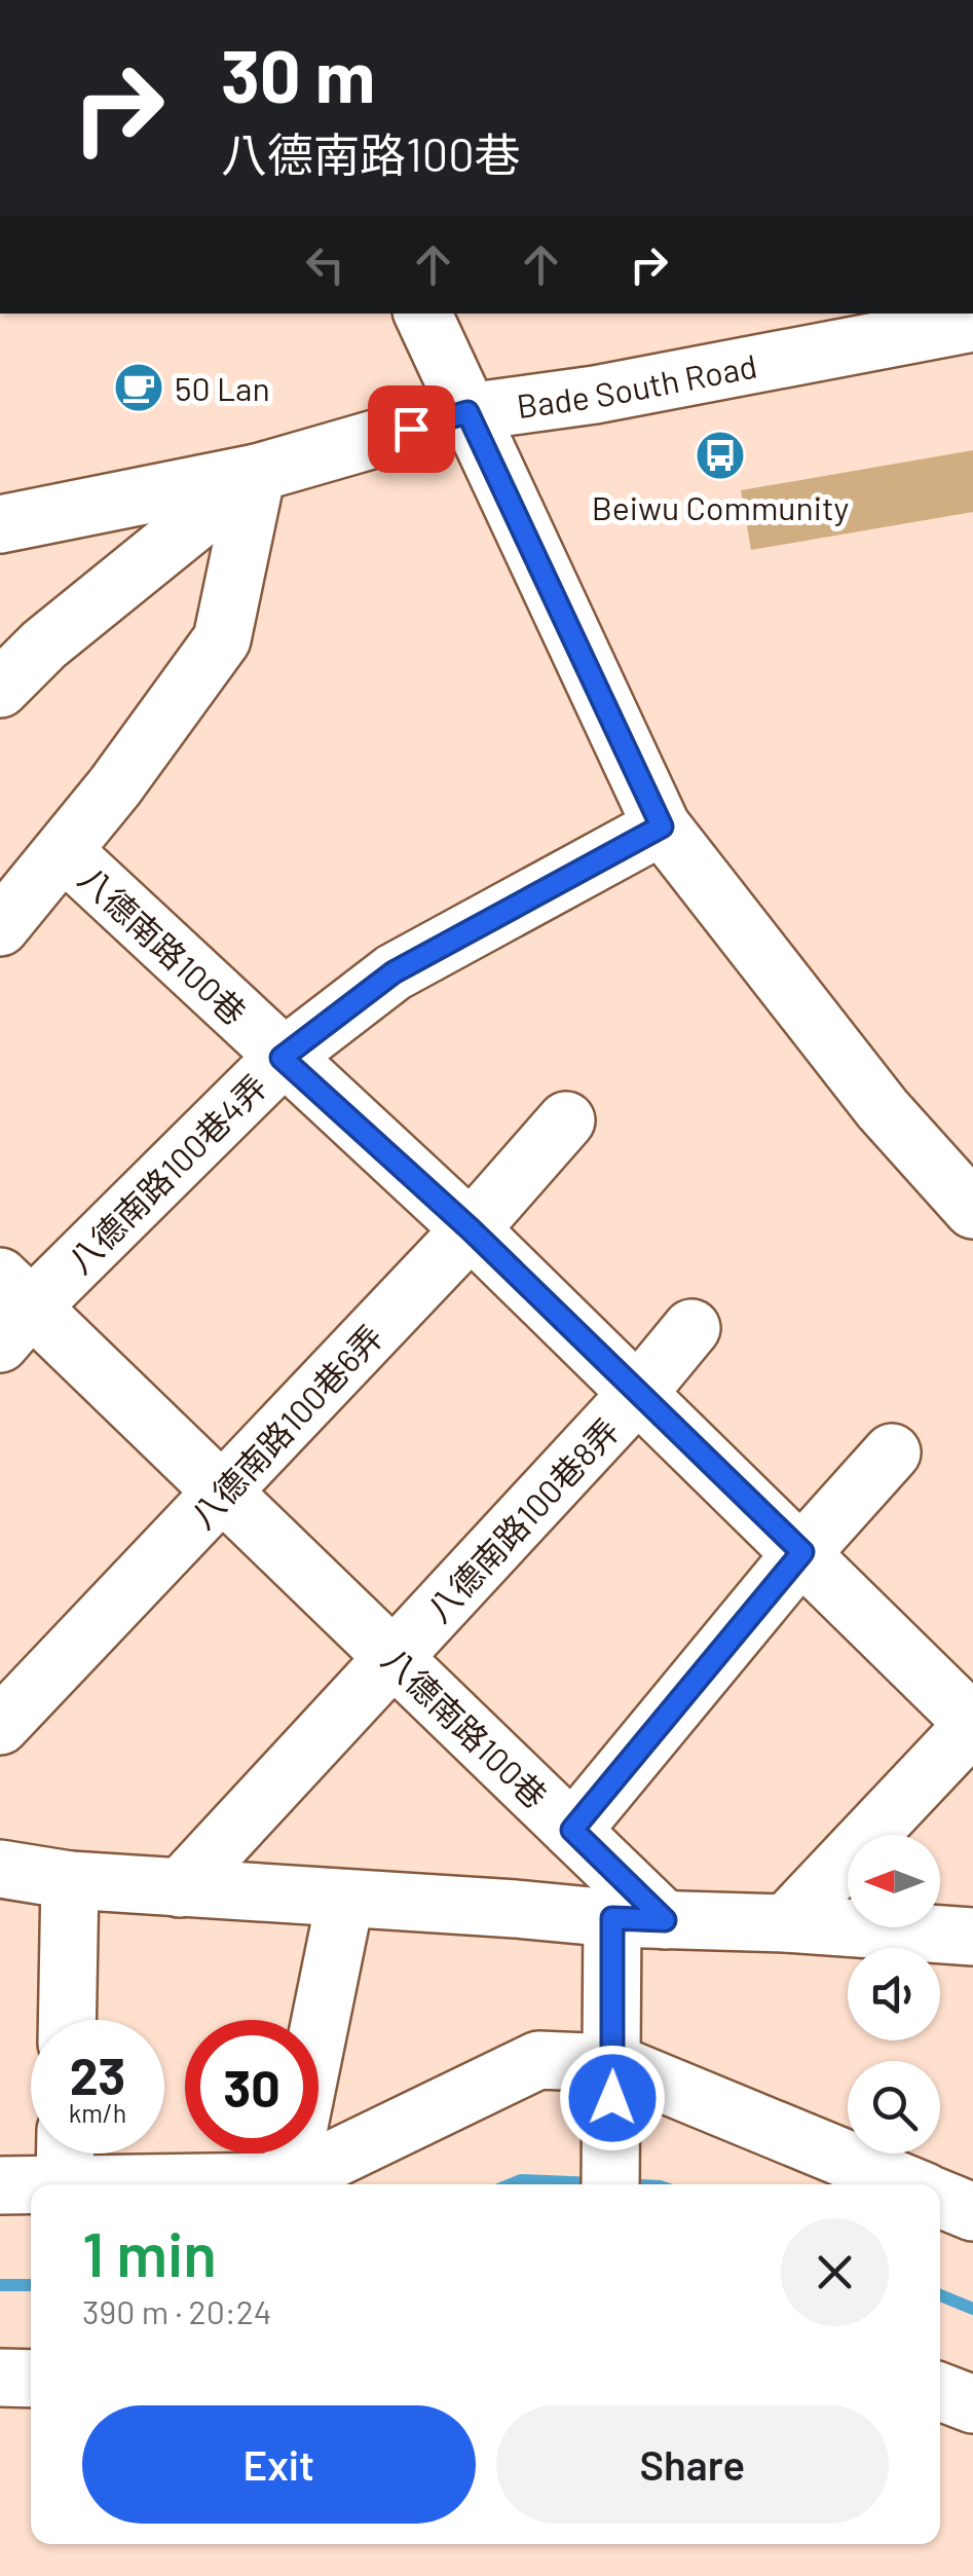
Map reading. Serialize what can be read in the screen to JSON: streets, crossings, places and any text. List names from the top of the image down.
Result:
{
  "streets": {
    "street": [
      "Bade South Road",
      "八德南路100巷",
      "八德南路100巷4弄",
      "八德南路100巷6弄",
      "八德南路100巷8弄"
    ]
  },
  "crossings": [
    ["八德南路100巷", "八德南路100巷4弄"],
    ["八德南路100巷", "八德南路100巷6弄"],
    ["八德南路100巷", "八德南路100巷8弄"]
  ],
  "places": {
    "cafe": ["50 Lan"],
    "bus stop": ["Beiwu Community"]
  },
  "north": "left",
  "page": {
    "turn": ["30 m", "八德南路100巷"],
    "speed": "23 km/h",
    "limit": "30",
    "heading": ["1 min", "390 m · 20:24"],
    "buttons": ["Exit", "Share"]
  }
}
